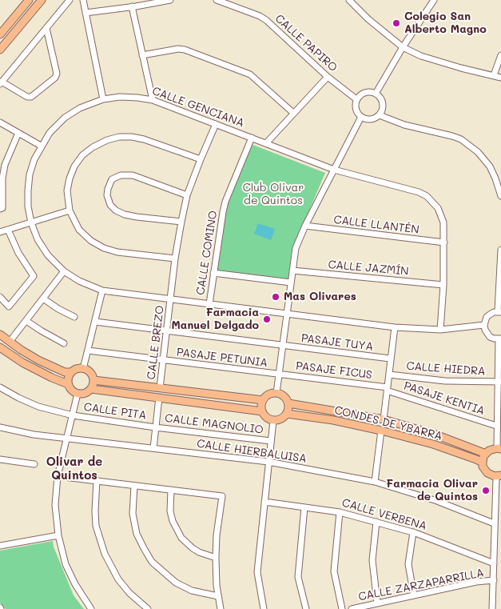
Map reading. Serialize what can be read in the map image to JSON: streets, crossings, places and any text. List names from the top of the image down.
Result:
{
  "streets": {
    "main road": ["CONDES DE YBARRA"],
    "street": [
      "CALLE PAPIRO",
      "CALLE GENCIANA",
      "CALLE LLANTÉN",
      "CALLE COMINO",
      "CALLE JAZMÍN",
      "CALLE BREZO",
      "PASAJE TUYA",
      "PASAJE PETUNIA",
      "CALLE HIEDRA",
      "PASAJE FICUS",
      "PASAJE KENTIA",
      "CALLE PITA",
      "CALLE MAGNOLIO",
      "CALLE HIERBALUISA",
      "CALLE VERBENA",
      "CALLE ZARZAPARRILLA"
    ]
  },
  "crossings": [
    ["CALLE GENCIANA", "CALLE LLANTÉN"],
    ["CALLE GENCIANA", "CALLE COMINO"],
    ["CALLE GENCIANA", "CALLE JAZMÍN"],
    ["CALLE GENCIANA", "CALLE BREZO"],
    ["CALLE BREZO", "PASAJE TUYA"],
    ["CALLE BREZO", "PASAJE PETUNIA"],
    ["PASAJE PETUNIA", "PASAJE FICUS"],
    ["PASAJE FICUS", "PASAJE KENTIA"],
    ["CALLE PITA", "CALLE MAGNOLIO"]
  ],
  "districts": ["Olivar de Quintos"],
  "parks": ["Club Olivar de Quintos"],
  "places": [
    "Colegio San Alberto Magno",
    "Mas Olivares",
    "Farmacia Manuel Delgado",
    "Farmacia Olivar de Quintos"
  ]
}
